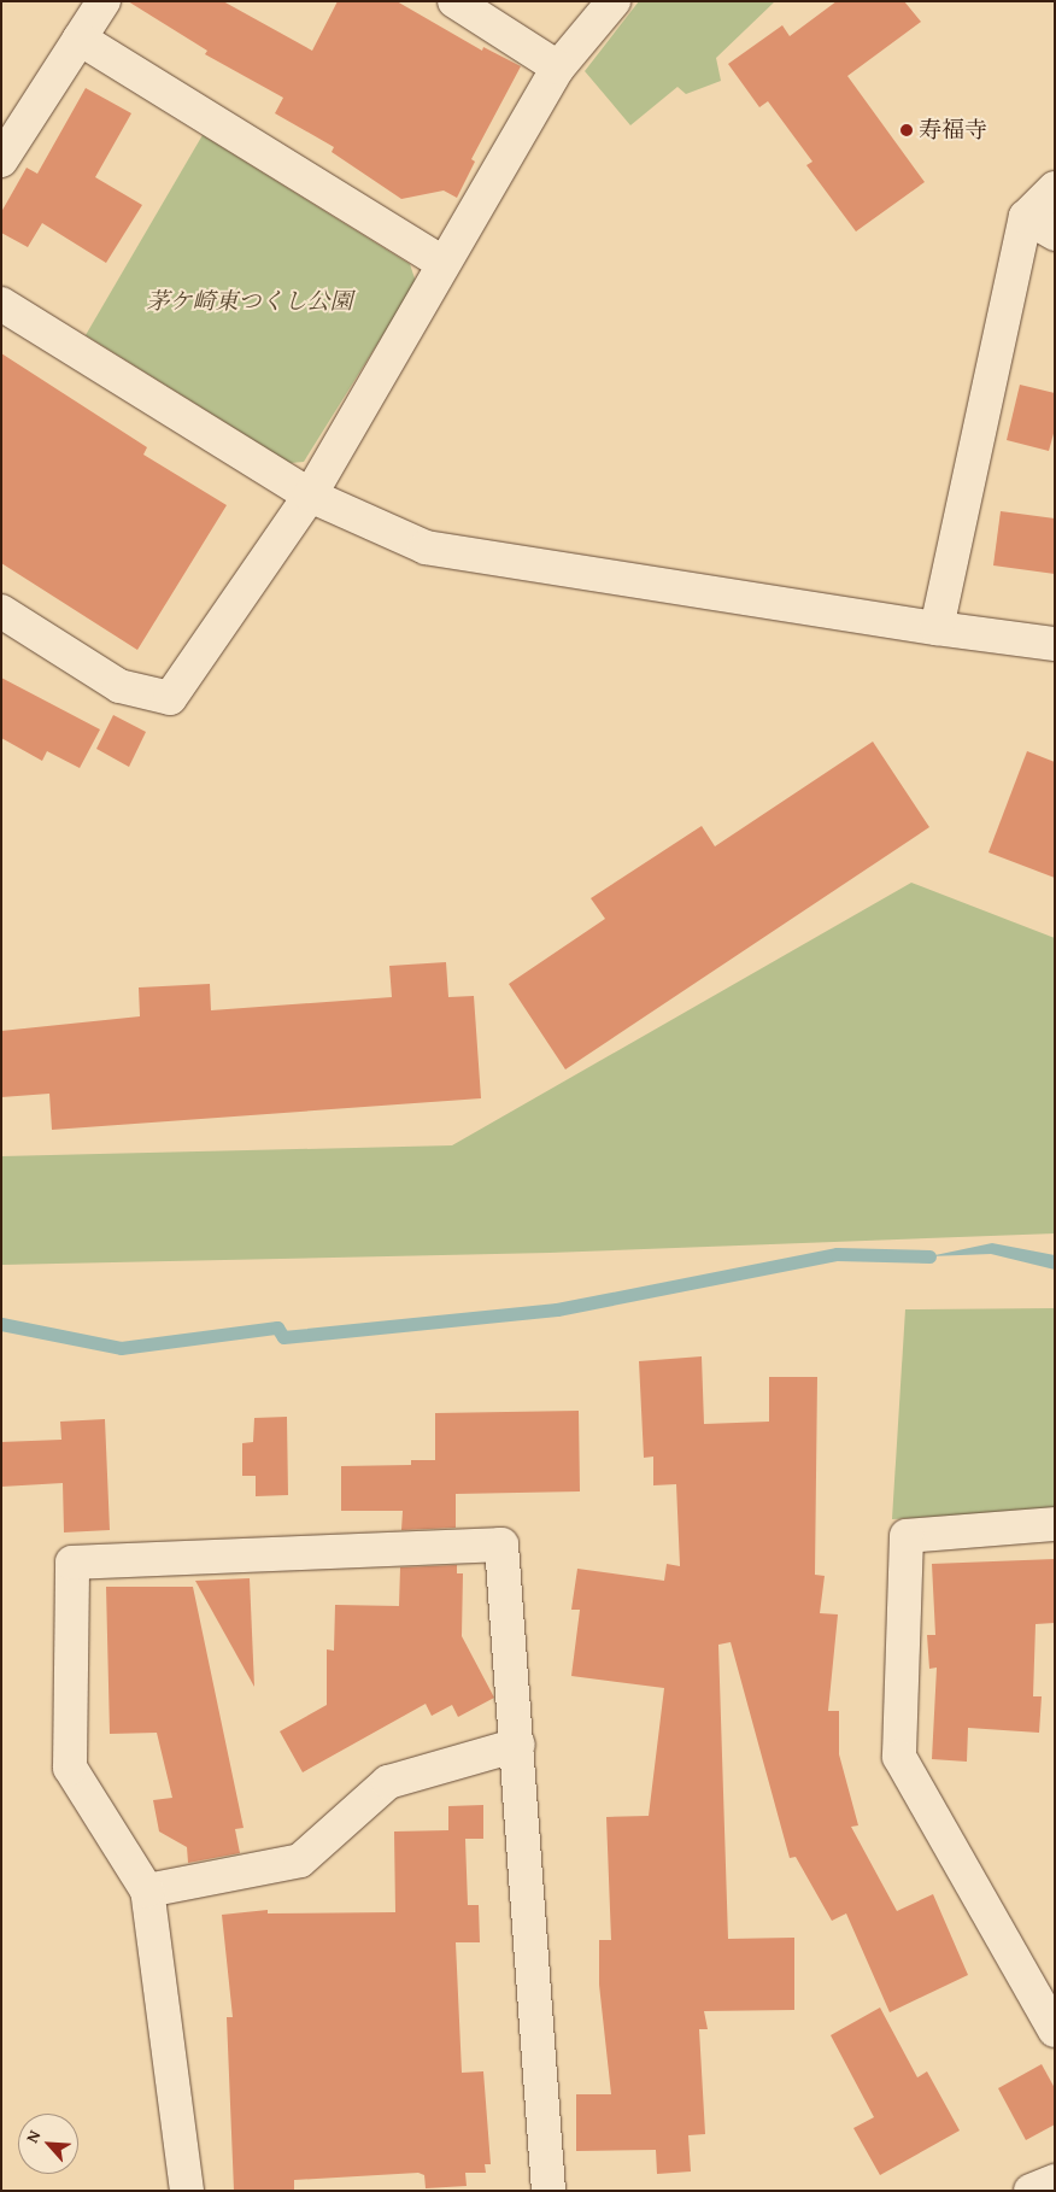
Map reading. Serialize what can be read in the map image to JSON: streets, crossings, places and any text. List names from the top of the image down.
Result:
{
  "parks": ["茅ケ崎東つくし公園"],
  "places": ["寿福寺"],
  "north": "top left"
}
